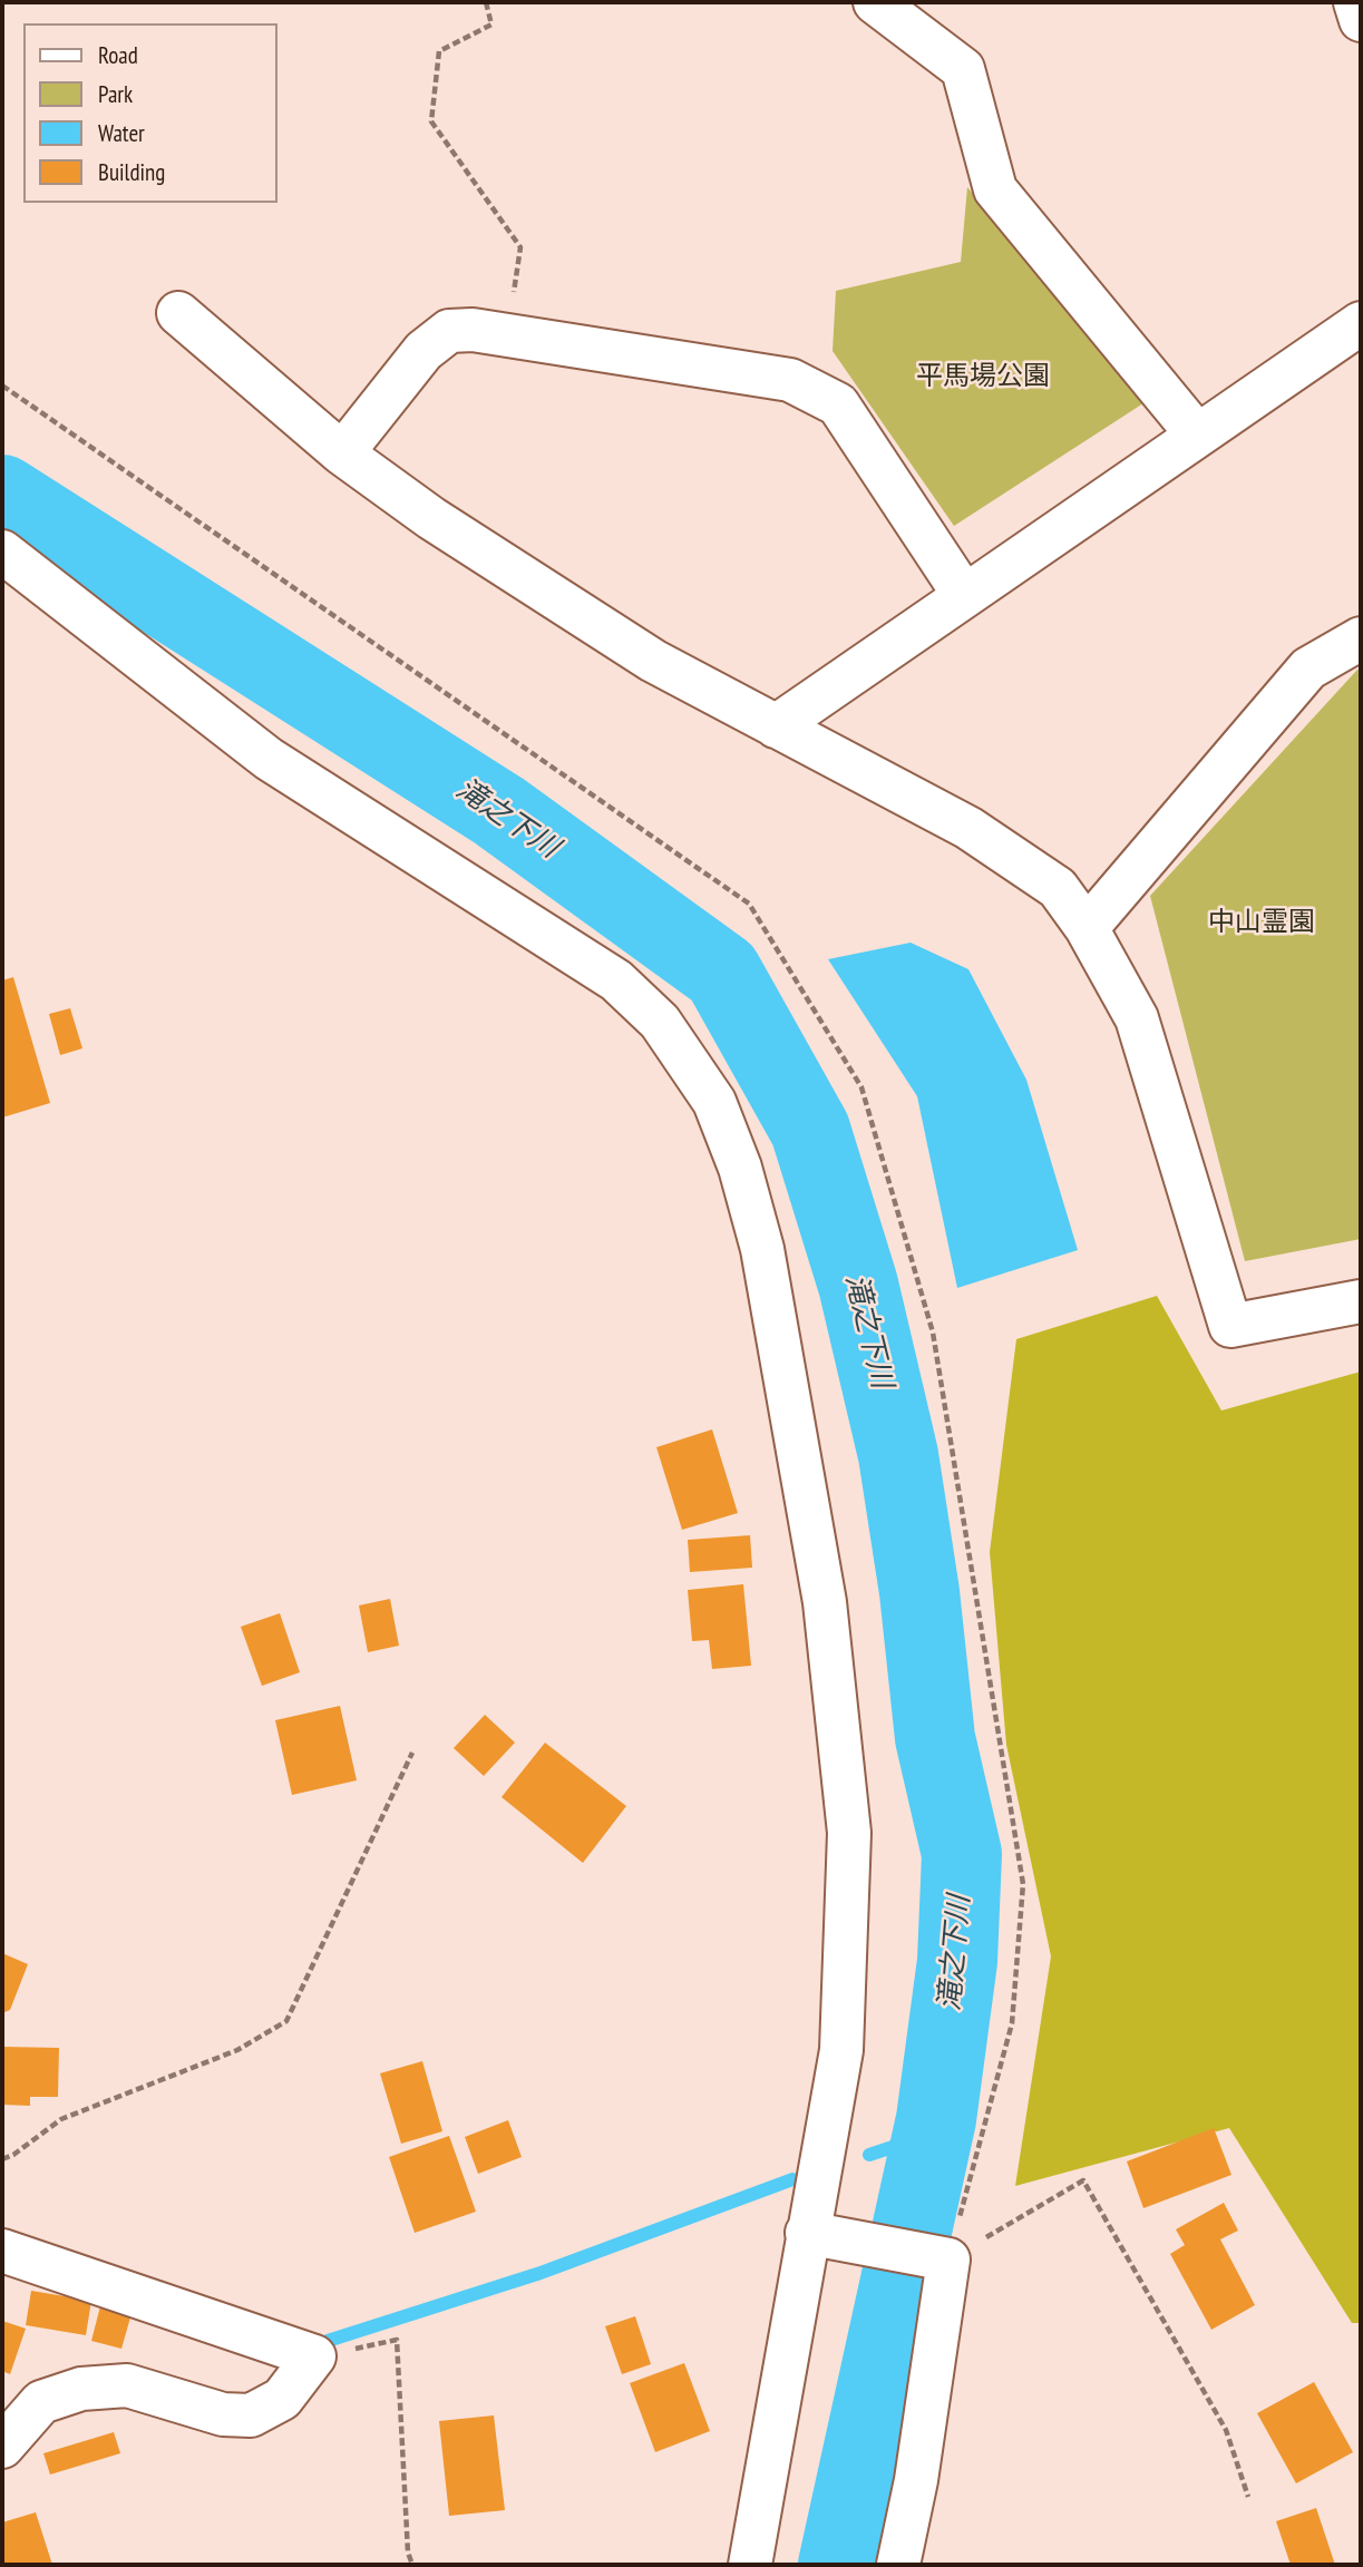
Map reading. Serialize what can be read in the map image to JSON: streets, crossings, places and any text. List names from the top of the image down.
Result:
{
  "water": ["滝之下川"],
  "parks": ["平馬場公園", "中山霊園"],
  "legend": [
    "Road",
    "Park",
    "Water",
    "Building"
  ]
}
